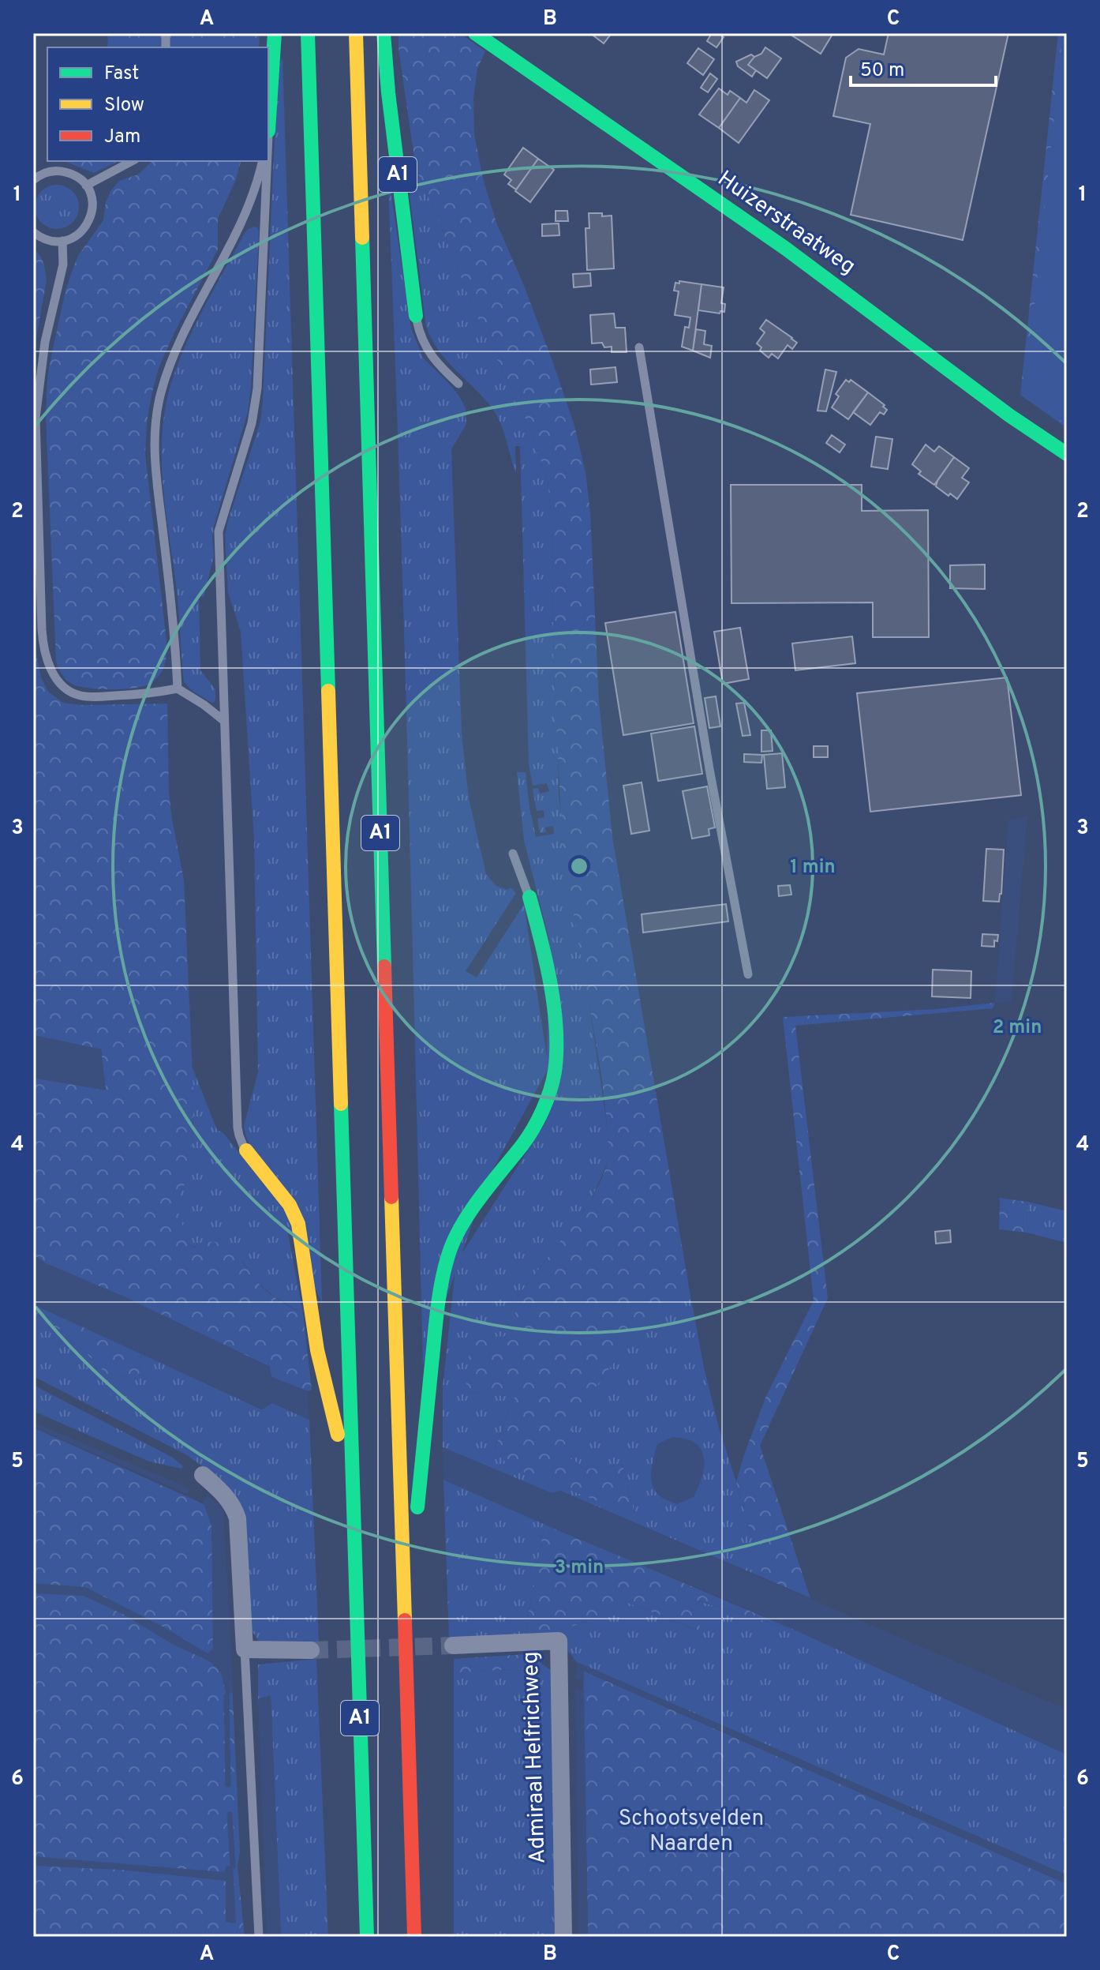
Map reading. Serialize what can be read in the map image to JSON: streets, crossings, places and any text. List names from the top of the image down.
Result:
{
  "streets": {
    "main road": ["A1", "Huizerstraatweg"],
    "street": ["Admiraal Helfrichweg"]
  },
  "parks": ["Schootsvelden Naarden"],
  "legend": ["Fast", "Slow", "Jam"],
  "scale_bar": "50 m",
  "grid": {
    "columns": ["A", "B", "C"],
    "rows": [
      "1",
      "2",
      "3",
      "4",
      "5",
      "6"
    ]
  },
  "rings": ["1 min", "2 min", "3 min"]
}
